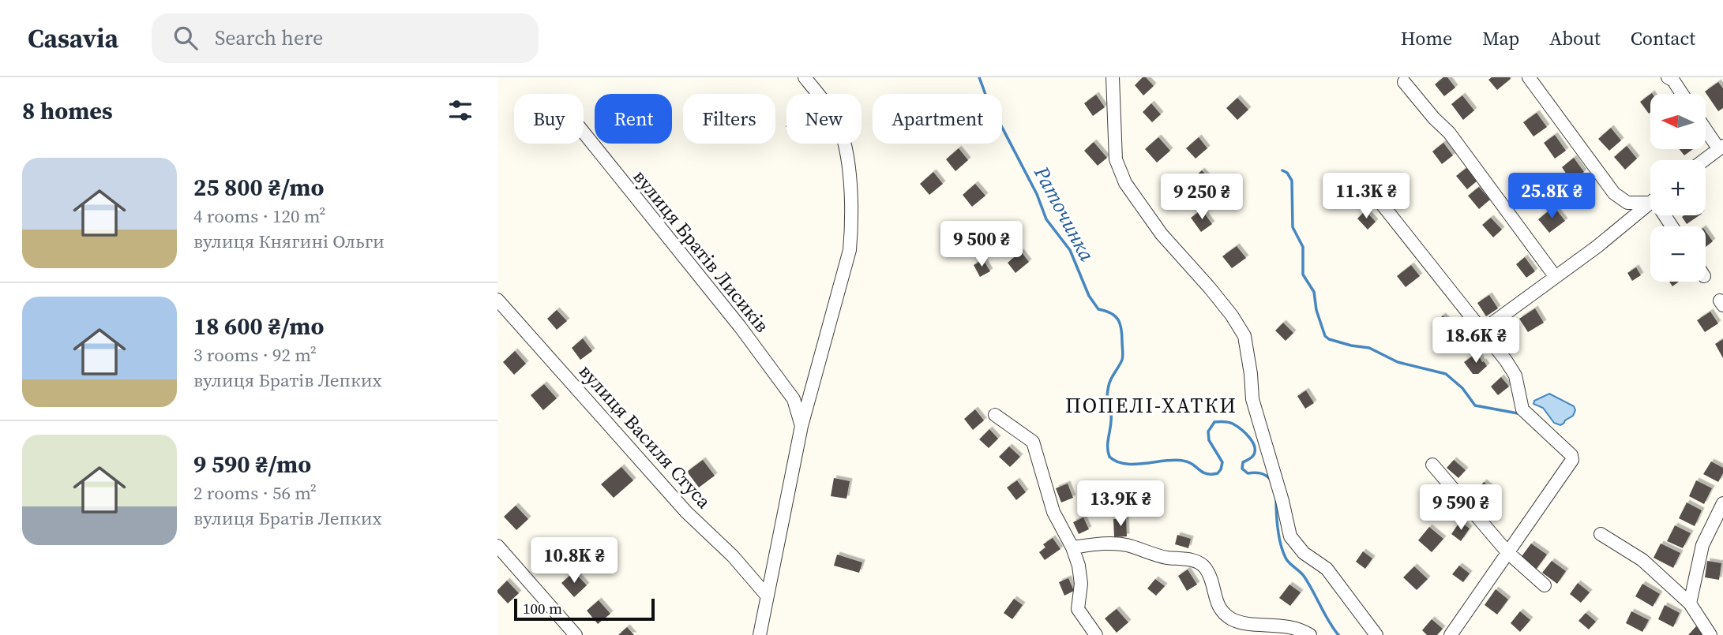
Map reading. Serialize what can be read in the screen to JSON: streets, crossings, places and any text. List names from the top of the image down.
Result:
{
  "streets": {
    "street": ["вулиця Братів Лисиків", "вулиця Василя Стуса"]
  },
  "crossings": [
    ["вулиця Братів Лисиків", "вулиця Василя Стуса"]
  ],
  "districts": ["ПОПЕЛІ-ХАТКИ"],
  "water": ["Раточинка"],
  "scale_bar": "100 m",
  "north": "left",
  "page": {
    "header": "Casavia",
    "search": "Search here",
    "nav": [
      "Home",
      "Map",
      "About",
      "Contact"
    ],
    "heading": "8 homes",
    "map_buttons": ["+", "−"],
    "chip": [
      "Buy",
      "Rent",
      "Filters",
      "New",
      "Apartment"
    ],
    "list": [
      {
        "name": "25 800 ₴/mo",
        "note": "4 rooms · 120 m² · вулиця Княгині Ольги"
      },
      {
        "name": "18 600 ₴/mo",
        "note": "3 rooms · 92 m² · вулиця Братів Лепких"
      },
      {
        "name": "9 590 ₴/mo",
        "note": "2 rooms · 56 m² · вулиця Братів Лепких"
      }
    ],
    "price": [
      "11.3K ₴",
      "25.8K ₴",
      "9 250 ₴",
      "9 500 ₴",
      "18.6K ₴",
      "13.9K ₴",
      "9 590 ₴",
      "10.8K ₴"
    ],
    "scale": "100 m"
  }
}
